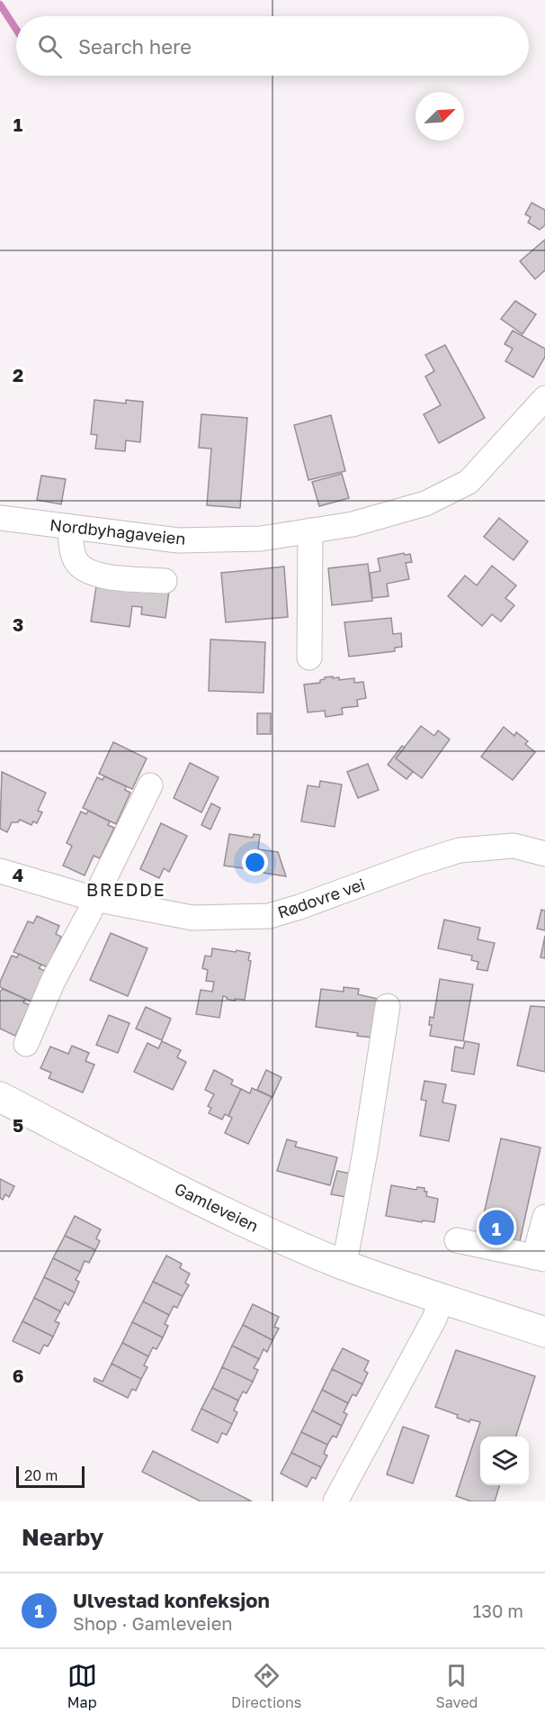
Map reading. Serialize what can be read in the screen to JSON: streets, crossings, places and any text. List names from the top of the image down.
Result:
{
  "streets": {
    "main road": ["Gamleveien"],
    "street": ["Nordbyhagaveien", "Rødovre vei"]
  },
  "districts": ["BREDDE"],
  "scale_bar": "20 m",
  "north": "top right",
  "page": {
    "search": "Search here",
    "pins": "1",
    "scale": "20 m",
    "heading": "Nearby",
    "list": [
      {
        "mark": "1",
        "name": "Ulvestad konfeksjon",
        "note": "Shop · Gamleveien",
        "value": "130 m"
      }
    ],
    "nav": ["Map", "Directions", "Saved"]
  },
  "grid": {
    "rows": [
      "1",
      "2",
      "3",
      "4",
      "5",
      "6"
    ]
  }
}
